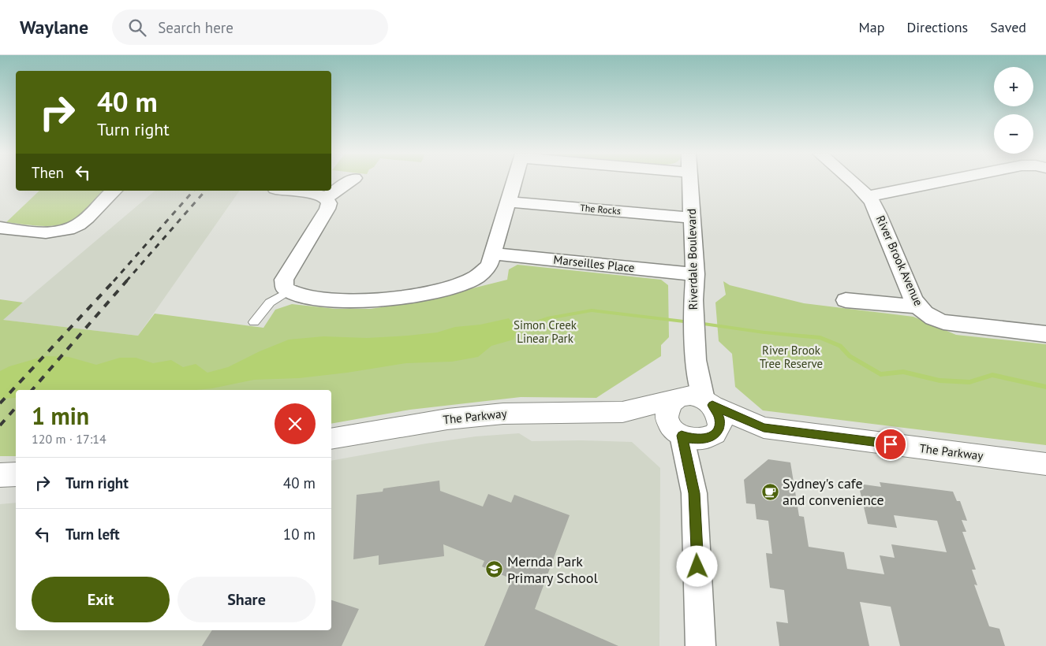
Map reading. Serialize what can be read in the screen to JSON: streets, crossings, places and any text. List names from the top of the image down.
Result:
{
  "streets": {
    "street": [
      "The Rocks",
      "Riverdale Boulevard",
      "River Brook Avenue",
      "Marseilles Place",
      "The Parkway"
    ]
  },
  "crossings": [
    ["The Rocks", "Riverdale Boulevard"],
    ["Riverdale Boulevard", "Marseilles Place"],
    ["Riverdale Boulevard", "The Parkway"]
  ],
  "parks": ["Simon Creek Linear Park", "River Brook Tree Reserve"],
  "places": {
    "cafe": ["Sydney's cafe and convenience"],
    "school or university": ["Mernda Park Primary School"]
  },
  "page": {
    "header": "Waylane",
    "search": "Search here",
    "nav": ["Map", "Directions", "Saved"],
    "map_buttons": ["+", "−"],
    "turn": ["40 m", "Turn right"],
    "then": "Then",
    "heading": ["1 min", "120 m · 17:14"],
    "list": [
      {
        "name": "Turn right",
        "value": "40 m"
      },
      {
        "name": "Turn left",
        "value": "10 m"
      }
    ],
    "buttons": ["Exit", "Share"]
  }
}
